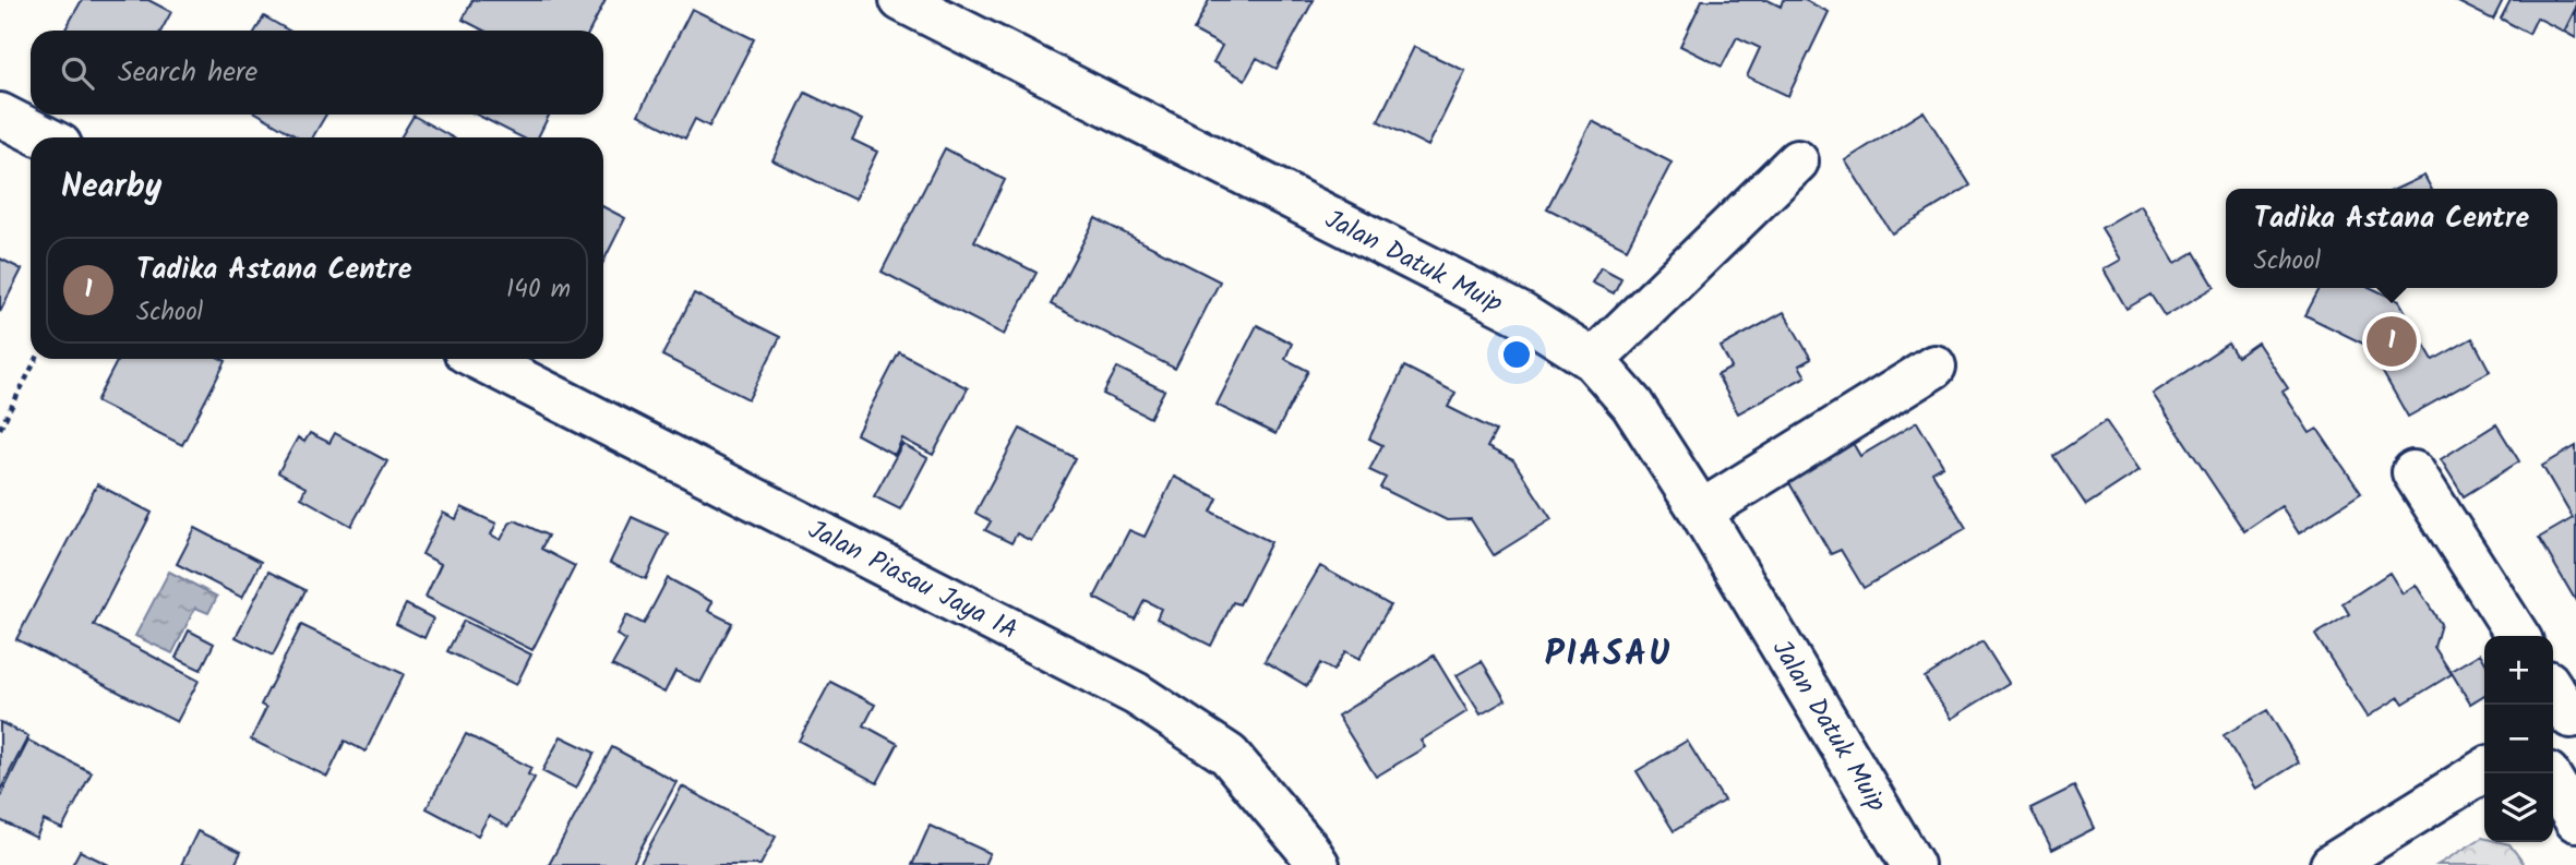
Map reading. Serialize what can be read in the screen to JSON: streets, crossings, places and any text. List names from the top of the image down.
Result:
{
  "streets": {
    "street": ["Jalan Datuk Muip", "Jalan Piasau Jaya 1A"]
  },
  "districts": ["PIASAU"],
  "page": {
    "search": "Search here",
    "heading": "Nearby",
    "popup": ["Tadika Astana Centre", "School"],
    "list": [
      {
        "mark": "1",
        "name": "Tadika Astana Centre",
        "note": "School",
        "value": "140 m"
      }
    ],
    "pins": "1",
    "map_buttons": ["+", "−"]
  }
}
